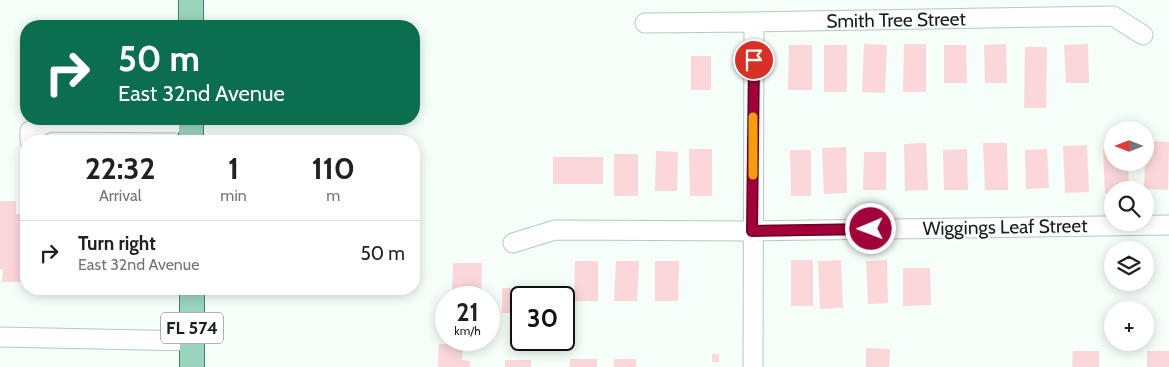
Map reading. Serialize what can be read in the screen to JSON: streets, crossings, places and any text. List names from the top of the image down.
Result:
{
  "streets": {
    "main road": ["FL 574"],
    "street": ["Smith Tree Street", "Wiggings Leaf Street"]
  },
  "north": "left",
  "page": {
    "turn": ["50 m", "East 32nd Avenue"],
    "map_buttons": "+",
    "eta": [
      "22:32",
      "Arrival",
      "1",
      "min",
      "110",
      "m"
    ],
    "list": [
      {
        "name": "Turn right",
        "note": "East 32nd Avenue",
        "value": "50 m"
      }
    ],
    "speed": "21 km/h",
    "limit": "30"
  }
}
